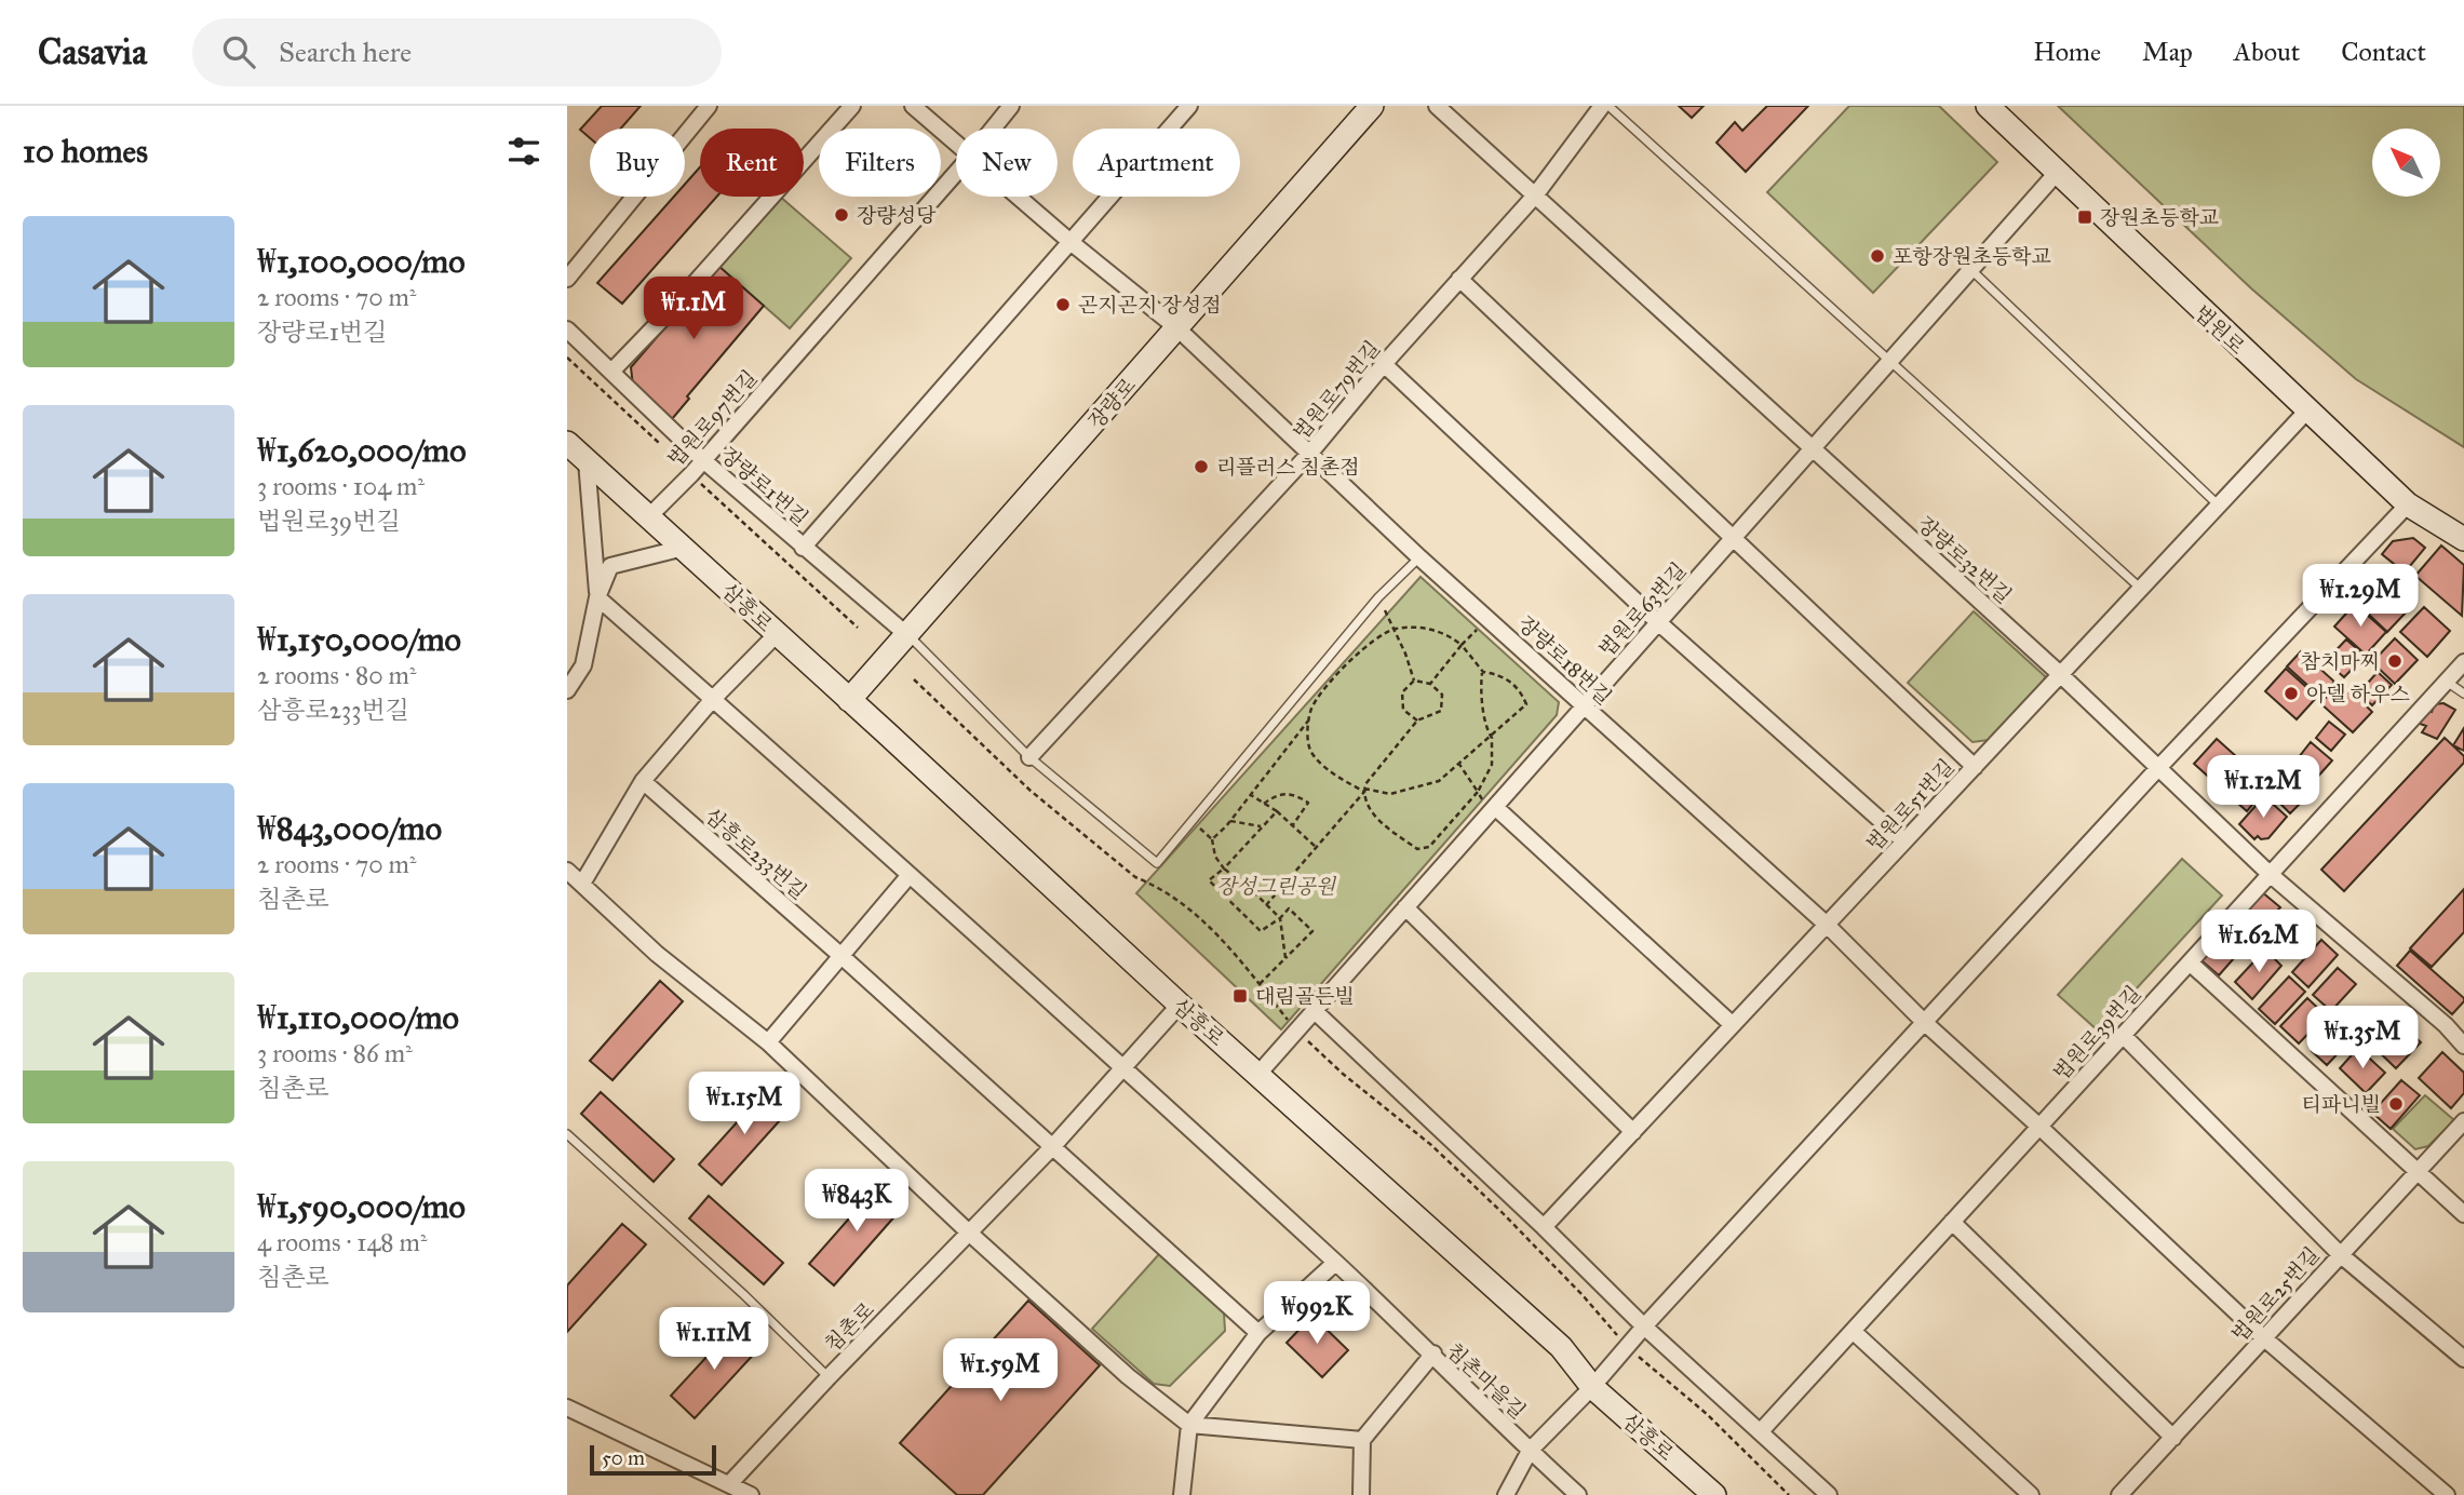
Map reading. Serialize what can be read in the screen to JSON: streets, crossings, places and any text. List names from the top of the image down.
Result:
{
  "streets": {
    "main road": ["법원로", "장량로", "삼흥로"],
    "street": [
      "법원로79번길",
      "법원로97번길",
      "장량로1번길",
      "장량로32번길",
      "법원로63번길",
      "장량로18번길",
      "법원로51번길",
      "삼흥로233번길",
      "법원로39번길",
      "법원로25번길",
      "침촌로",
      "침촌마을길"
    ]
  },
  "crossings": [
    ["법원로", "법원로63번길"],
    ["법원로", "법원로51번길"],
    ["법원로79번길", "장량로32번길"],
    ["법원로79번길", "장량로18번길"],
    ["장량로", "장량로1번길"],
    ["장량로", "삼흥로"],
    ["장량로", "장량로18번길"],
    ["법원로97번길", "장량로1번길"],
    ["법원로97번길", "삼흥로"],
    ["장량로32번길", "법원로63번길"],
    ["장량로32번길", "법원로51번길"],
    ["장량로32번길", "법원로39번길"],
    ["삼흥로", "법원로63번길"],
    ["삼흥로", "침촌로"],
    ["법원로63번길", "장량로18번길"],
    ["장량로18번길", "법원로51번길"],
    ["장량로18번길", "법원로39번길"],
    ["장량로18번길", "법원로25번길"]
  ],
  "parks": ["장성그린공원"],
  "places": {
    "other": [
      "장량성당",
      "포항장원초등학교",
      "곤지곤지 장성점",
      "리플러스 침촌점",
      "참치마찌",
      "아델 하우스",
      "티파니빌"
    ],
    "transit": ["장원초등학교", "대림골든빌"]
  },
  "scale_bar": "50 m",
  "north": "top left",
  "page": {
    "header": "Casavia",
    "search": "Search here",
    "nav": [
      "Home",
      "Map",
      "About",
      "Contact"
    ],
    "heading": "10 homes",
    "chip": [
      "Buy",
      "Rent",
      "Filters",
      "New",
      "Apartment"
    ],
    "list": [
      {
        "name": "₩1,100,000/mo",
        "note": "2 rooms · 70 m² · 장량로1번길"
      },
      {
        "name": "₩1,620,000/mo",
        "note": "3 rooms · 104 m² · 법원로39번길"
      },
      {
        "name": "₩1,150,000/mo",
        "note": "2 rooms · 80 m² · 삼흥로233번길"
      },
      {
        "name": "₩843,000/mo",
        "note": "2 rooms · 70 m² · 침촌로"
      },
      {
        "name": "₩1,110,000/mo",
        "note": "3 rooms · 86 m² · 침촌로"
      },
      {
        "name": "₩1,590,000/mo",
        "note": "4 rooms · 148 m² · 침촌로"
      }
    ],
    "price": [
      "₩1.1M",
      "₩1.29M",
      "₩1.12M",
      "₩1.62M",
      "₩1.35M",
      "₩1.15M",
      "₩843K",
      "₩992K",
      "₩1.11M",
      "₩1.59M"
    ],
    "scale": "50 m"
  }
}
